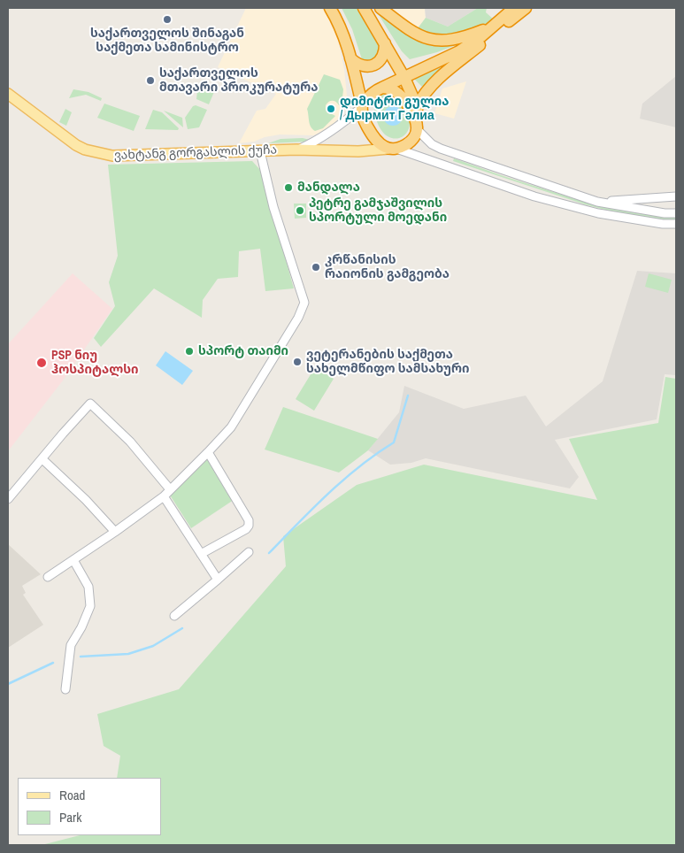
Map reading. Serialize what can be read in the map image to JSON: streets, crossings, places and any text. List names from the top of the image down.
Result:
{
  "streets": {
    "main road": ["ვახტანგ გორგასლის ქუჩა"]
  },
  "places": [
    "საქართველოს შინაგან საქმეთა სამინისტრო",
    "საქართველოს მთავარი პროკურატურა",
    "დიმიტრი გულია / Дырмит Гәлиа",
    "მანდალა",
    "პეტრე გამჯაშვილის სპორტული მოედანი",
    "კრწანისის რაიონის გამგეობა",
    "სპორტ თაიმი",
    "ვეტერანების საქმეთა სახელმწიფო სამსახური",
    "PSP ნიუ ჰოსპიტალსი"
  ],
  "legend": ["Road", "Park"]
}
